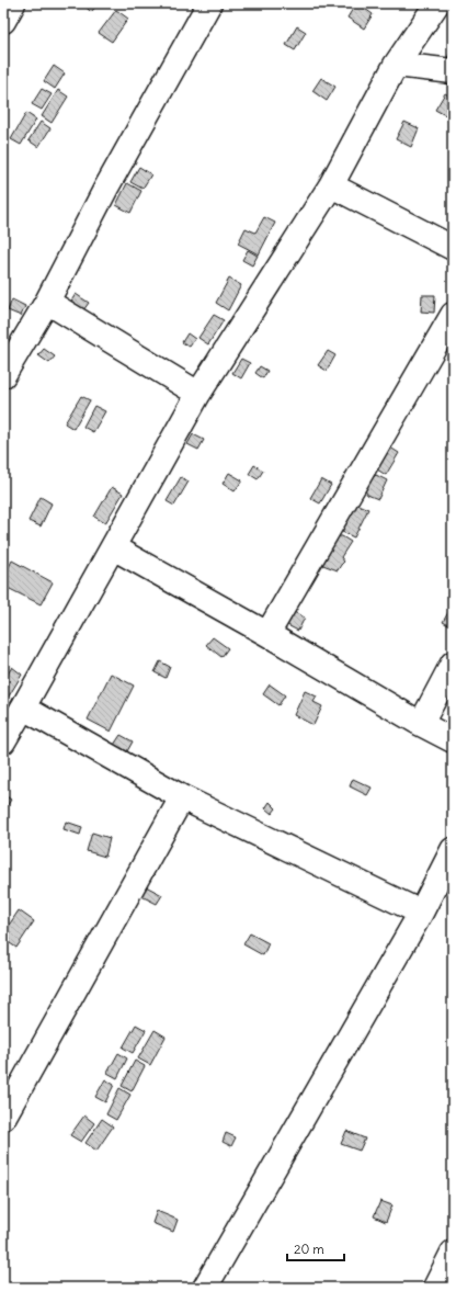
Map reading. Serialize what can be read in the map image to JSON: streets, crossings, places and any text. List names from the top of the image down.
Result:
{
  "scale_bar": "20 m"
}
